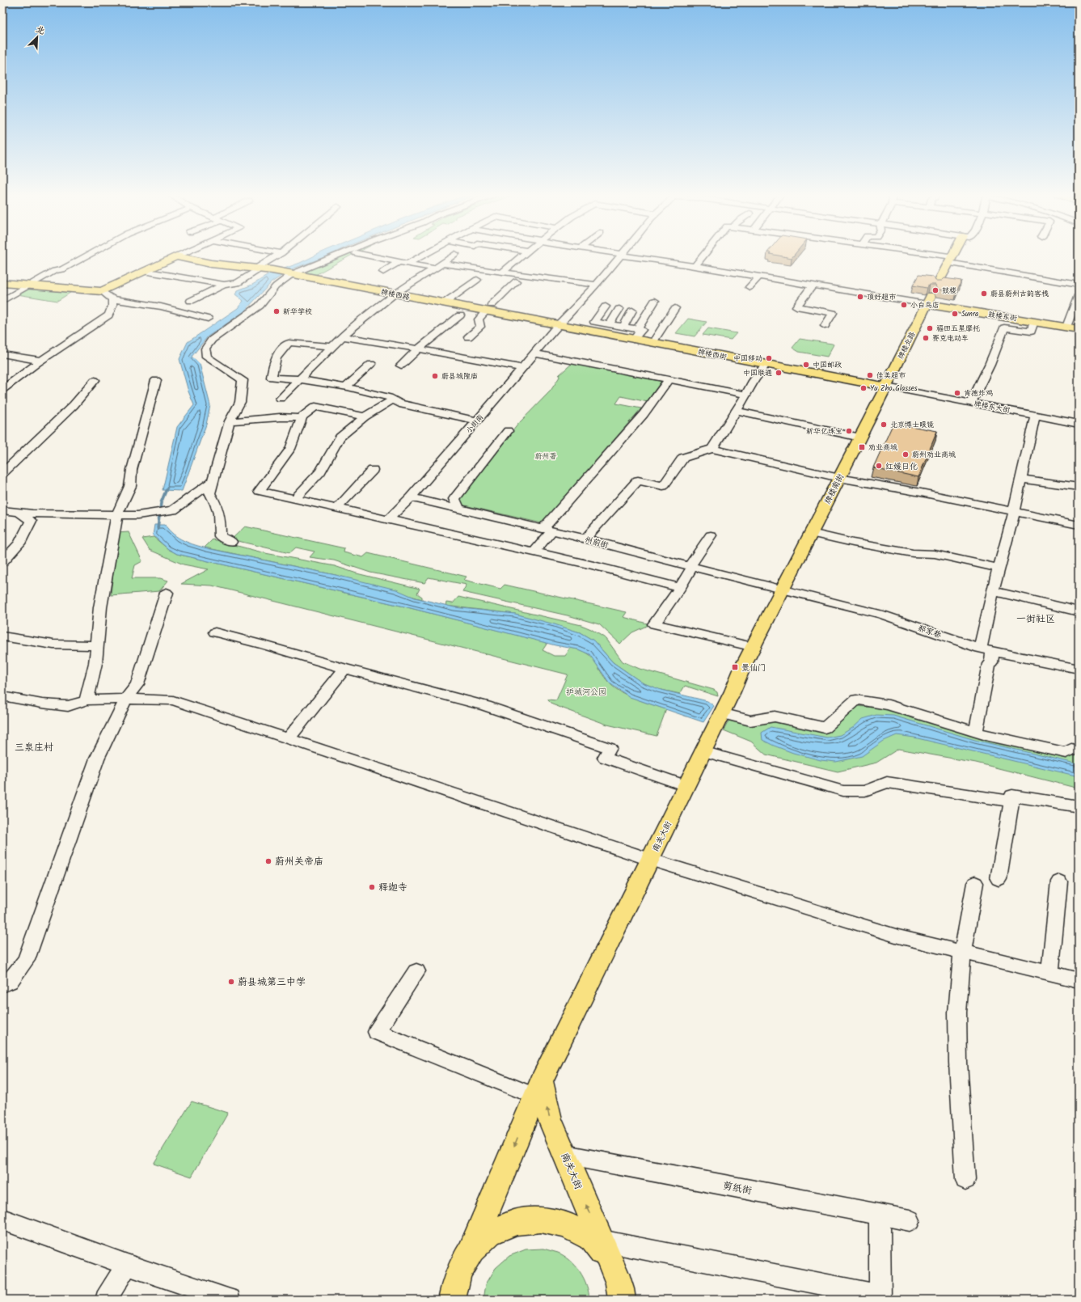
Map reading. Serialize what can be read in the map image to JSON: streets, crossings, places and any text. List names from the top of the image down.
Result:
{
  "streets": {
    "main road": [
      "牌楼西路",
      "鼓楼东街",
      "牌楼北路",
      "牌楼西街",
      "牌楼南街",
      "南关大街"
    ],
    "street": [
      "牌楼东大街",
      "小街南",
      "州前街",
      "郝家巷",
      "剪纸街"
    ]
  },
  "crossings": [
    ["牌楼西路", "牌楼西街"],
    ["牌楼西路", "小街南"],
    ["鼓楼东街", "牌楼北路"],
    ["牌楼北路", "牌楼西街"],
    ["牌楼北路", "牌楼东大街"],
    ["牌楼北路", "牌楼南街"],
    ["牌楼西街", "牌楼东大街"],
    ["牌楼西街", "小街南"],
    ["牌楼西街", "牌楼南街"],
    ["牌楼东大街", "牌楼南街"],
    ["小街南", "州前街"],
    ["牌楼南街", "州前街"],
    ["牌楼南街", "郝家巷"],
    ["牌楼南街", "南关大街"],
    ["州前街", "郝家巷"],
    ["州前街", "南关大街"],
    ["郝家巷", "南关大街"],
    ["南关大街", "剪纸街"]
  ],
  "districts": ["一街社区", "三泉庄村"],
  "parks": ["蔚州署", "护城河公园"],
  "places": {
    "other": [
      "鼓楼",
      "蔚县蔚州古韵客栈",
      "頂好超市",
      "小白鸟店",
      "新华学校",
      "Sunra",
      "福田五星摩托",
      "赛克电动车",
      "中国移动",
      "中国邮政",
      "中国联通",
      "佳美超市",
      "蔚县城隍庙",
      "Yu Zho Glasses",
      "肯德炸鸡",
      "北京博士眼镜",
      "新华亿珠宝",
      "蔚州劝业商城",
      "红媛日化",
      "蔚州关帝庙",
      "释迦寺",
      "蔚县城第三中学"
    ],
    "transit": ["劝业商城", "景仙门"]
  },
  "north": "top right"
}
